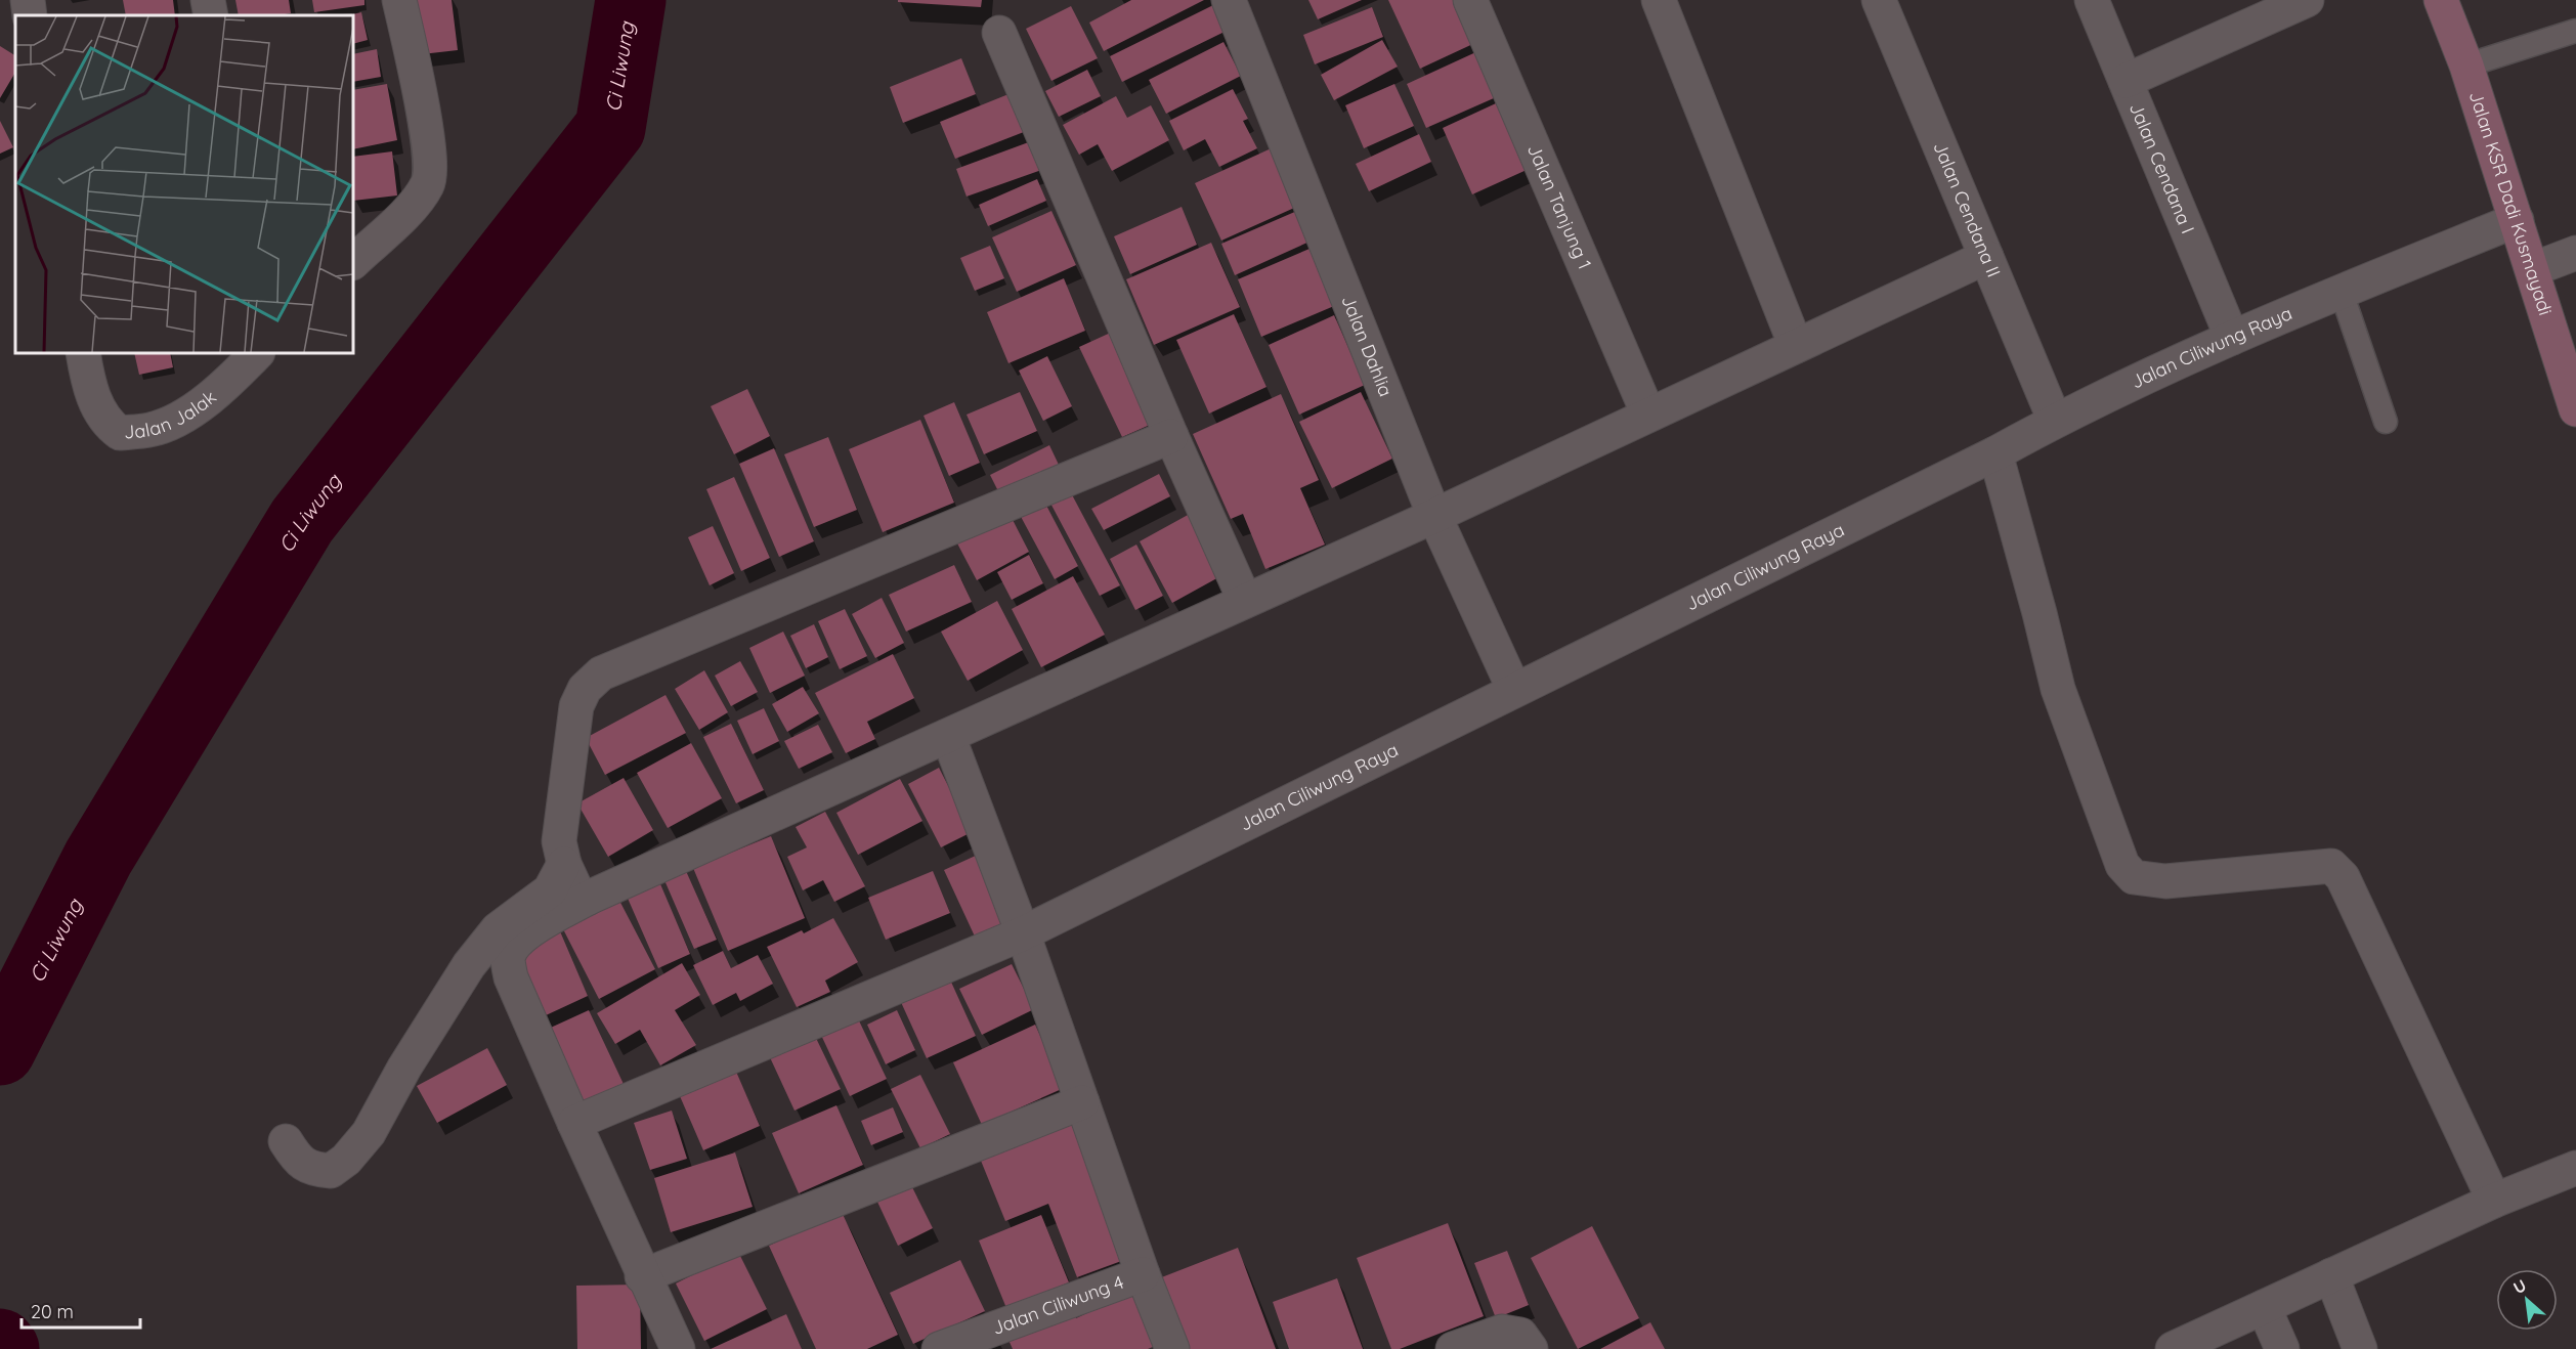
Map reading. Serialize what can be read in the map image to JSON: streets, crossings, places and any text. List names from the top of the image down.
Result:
{
  "streets": {
    "main road": ["Jalan KSR Dadi Kusmayadi"],
    "street": [
      "Jalan Cendana I",
      "Jalan Tanjung 1",
      "Jalan Cendana II",
      "Jalan Dahlia",
      "Jalan Ciliwung Raya",
      "Jalan Jalak",
      "Jalan Ciliwung 4"
    ]
  },
  "crossings": [
    ["Jalan Cendana I", "Jalan Ciliwung Raya"],
    ["Jalan KSR Dadi Kusmayadi", "Jalan Ciliwung Raya"],
    ["Jalan Cendana II", "Jalan Ciliwung Raya"],
    ["Jalan Dahlia", "Jalan Ciliwung Raya"]
  ],
  "water": ["Ci Liwung"],
  "scale_bar": "20 m",
  "north": "top left"
}
